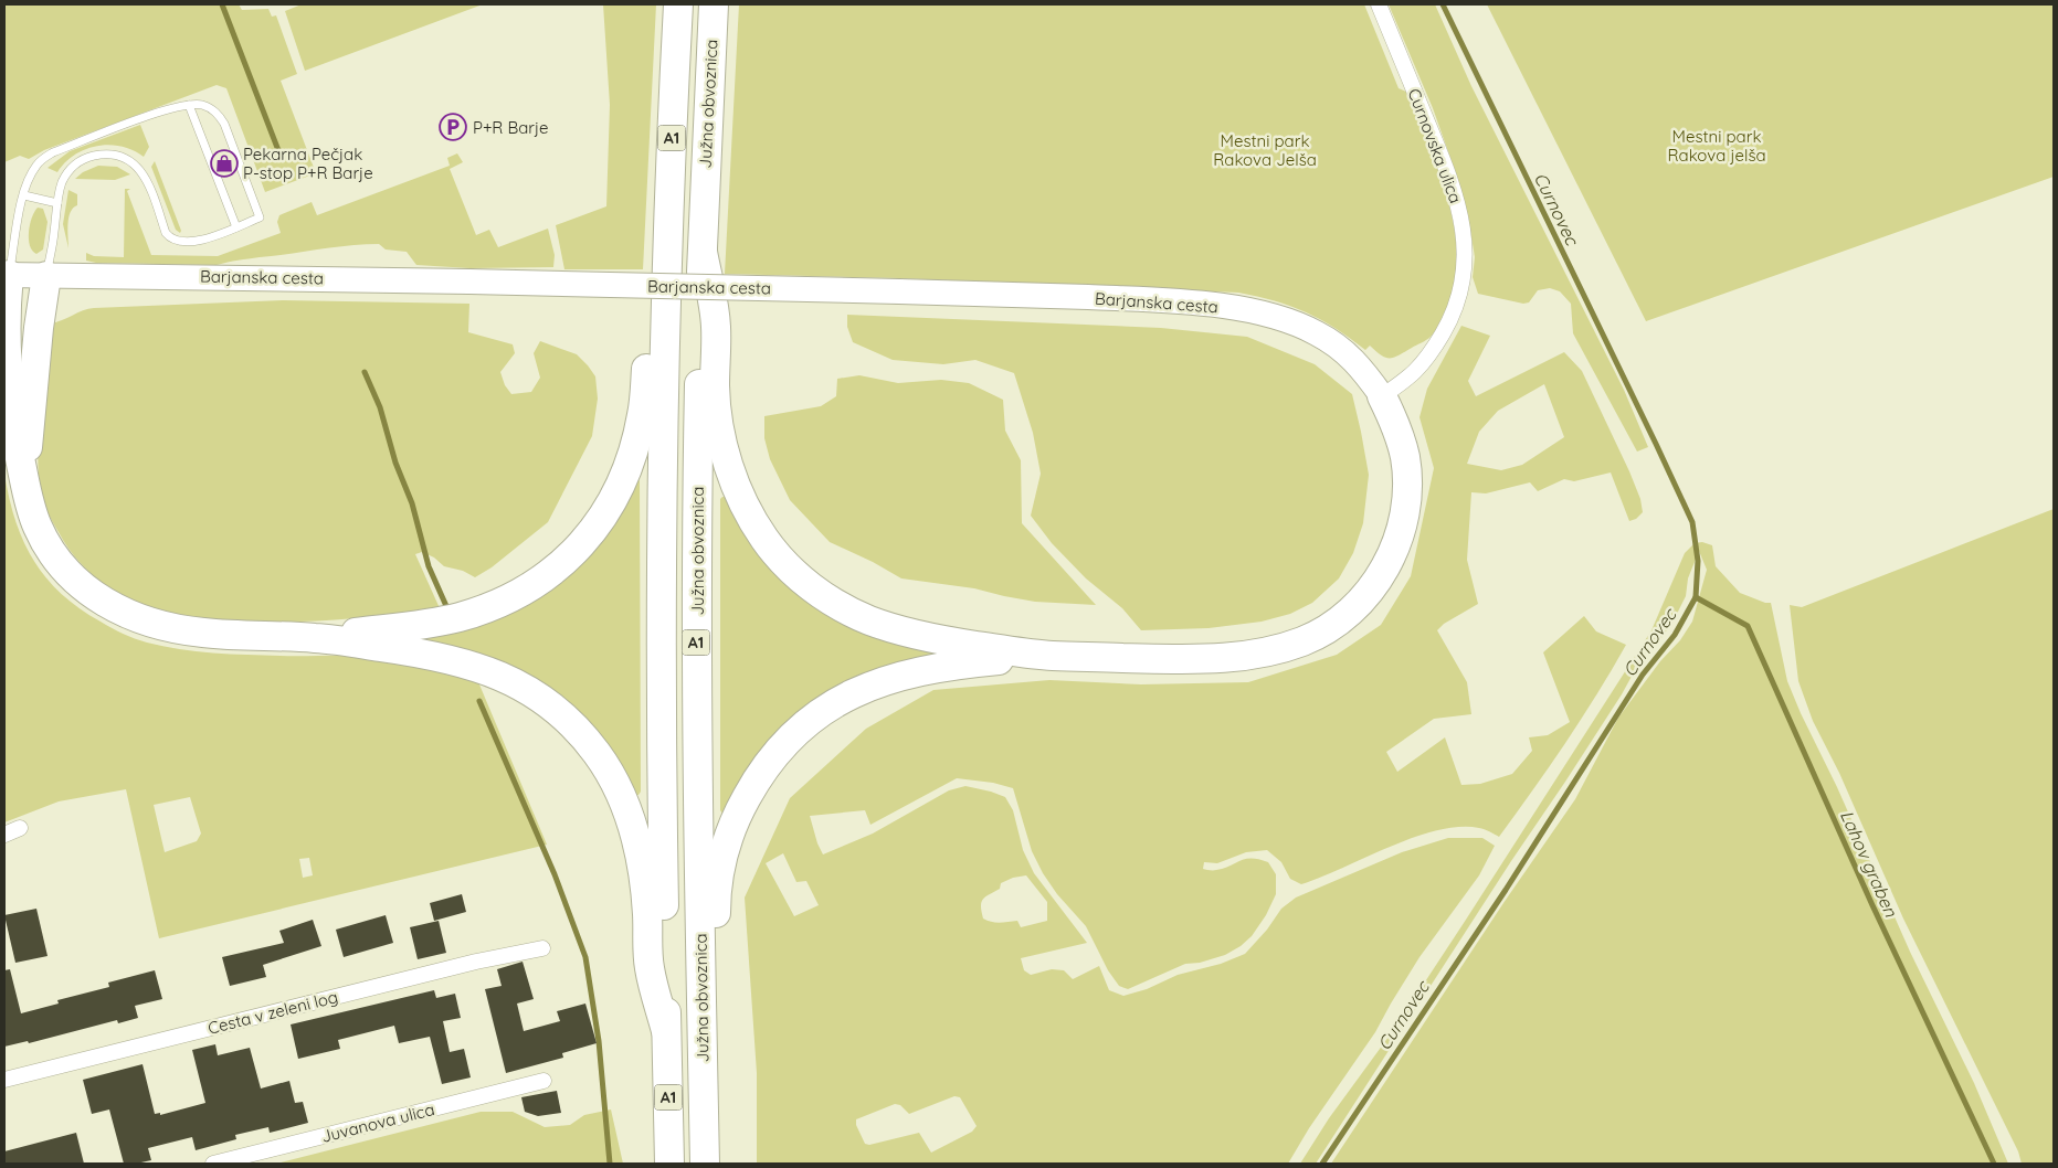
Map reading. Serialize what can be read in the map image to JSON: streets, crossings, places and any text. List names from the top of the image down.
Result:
{
  "streets": {
    "highway": ["Južna obvoznica", "A1"],
    "main road": ["Barjanska cesta"],
    "street": ["Curnovska ulica", "Cesta v zeleni log", "Juvanova ulica"]
  },
  "crossings": [
    ["Curnovska ulica", "Barjanska cesta"]
  ],
  "water": ["Curnovec", "Lahov graben"],
  "parks": ["Mestni park Rakova jelša", "Mestni park Rakova Jelša"],
  "places": {
    "parking": ["P+R Barje"],
    "shop": ["Pekarna Pečjak P-stop P+R Barje"]
  }
}
